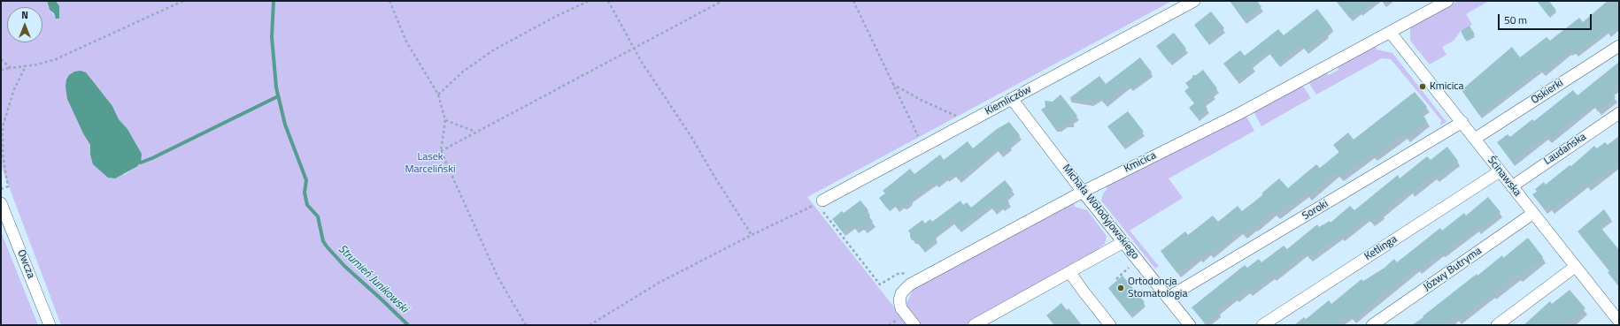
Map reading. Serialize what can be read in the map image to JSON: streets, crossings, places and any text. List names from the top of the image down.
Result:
{
  "streets": {
    "street": [
      "Oskierki",
      "Kiemliczów",
      "Laudańska",
      "Kmicica",
      "Ścinawska",
      "Soroki",
      "Michała Wołodyjowskiego",
      "Ketlinga",
      "Owcza",
      "Józwy Butryma"
    ]
  },
  "crossings": [
    ["Oskierki", "Ścinawska"],
    ["Kiemliczów", "Michała Wołodyjowskiego"],
    ["Laudańska", "Ścinawska"],
    ["Kmicica", "Ścinawska"],
    ["Kmicica", "Michała Wołodyjowskiego"],
    ["Ścinawska", "Soroki"],
    ["Ścinawska", "Ketlinga"],
    ["Ścinawska", "Józwy Butryma"],
    ["Soroki", "Michała Wołodyjowskiego"]
  ],
  "water": ["Strumień Junikowski"],
  "parks": ["Lasek Marceliński"],
  "places": ["Kmicica", "Ortodoncja Stomatologia"],
  "scale_bar": "50 m",
  "north": "top"
}
